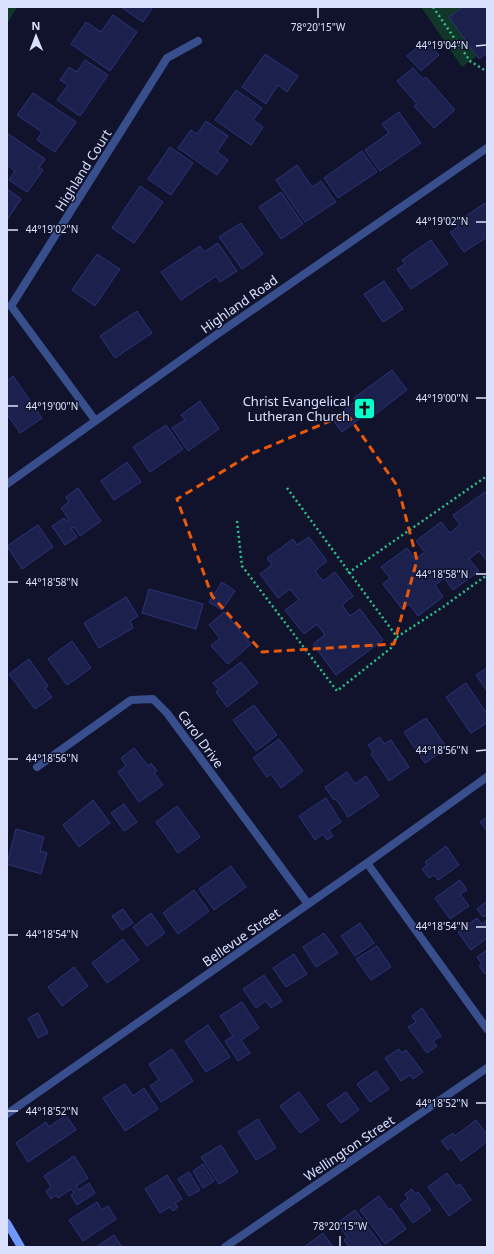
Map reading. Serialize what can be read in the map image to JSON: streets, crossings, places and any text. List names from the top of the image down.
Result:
{
  "streets": {
    "street": [
      "Highland Court",
      "Highland Road",
      "Carol Drive",
      "Bellevue Street",
      "Wellington Street"
    ]
  },
  "crossings": [
    ["Highland Court", "Highland Road"],
    ["Carol Drive", "Bellevue Street"]
  ],
  "places": {
    "church": ["Christ Evangelical Lutheran Church"]
  },
  "north": "top",
  "coordinates": [
    "78°20'15\"W",
    "44°19'04\"N",
    "44°19'02\"N",
    "44°19'00\"N",
    "44°18'58\"N",
    "44°18'56\"N",
    "44°18'54\"N",
    "44°18'52\"N"
  ]
}
